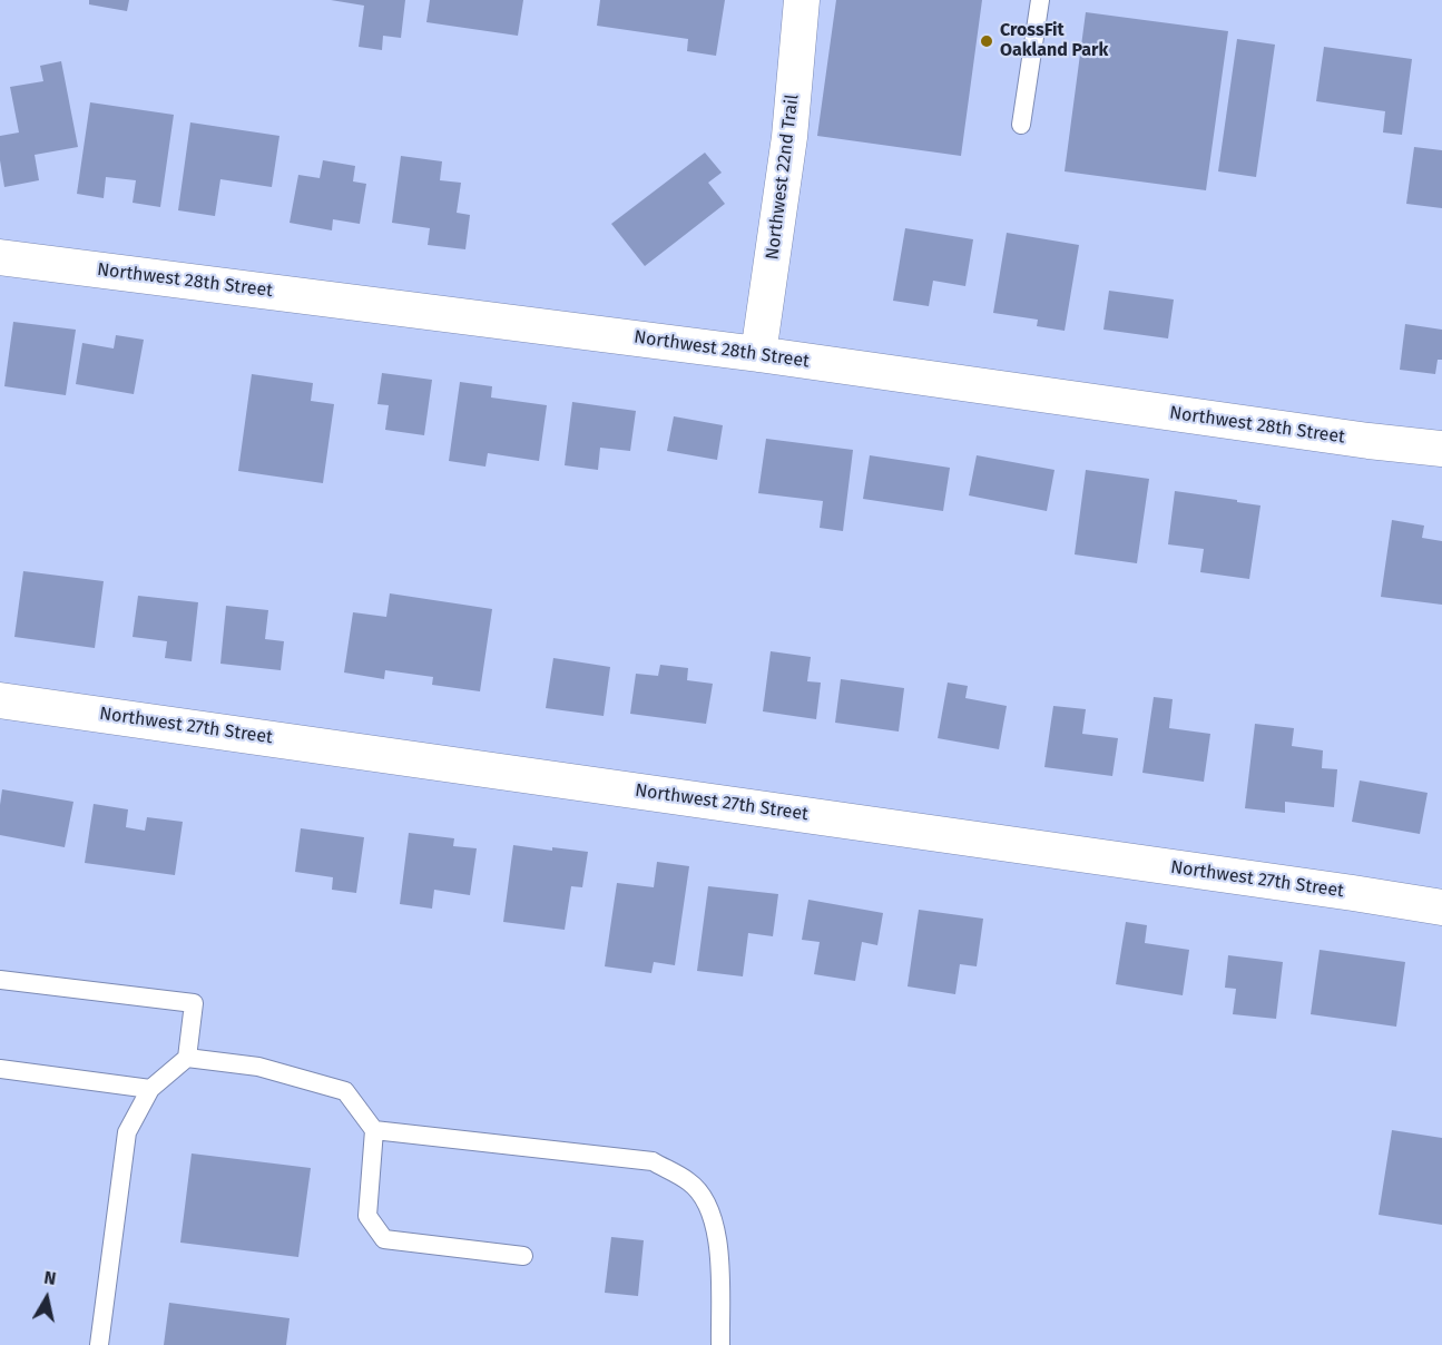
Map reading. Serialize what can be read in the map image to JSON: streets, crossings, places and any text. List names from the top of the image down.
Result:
{
  "streets": {
    "street": ["Northwest 22nd Trail", "Northwest 28th Street", "Northwest 27th Street"]
  },
  "crossings": [
    ["Northwest 22nd Trail", "Northwest 28th Street"]
  ],
  "places": ["CrossFit Oakland Park"],
  "north": "top"
}
